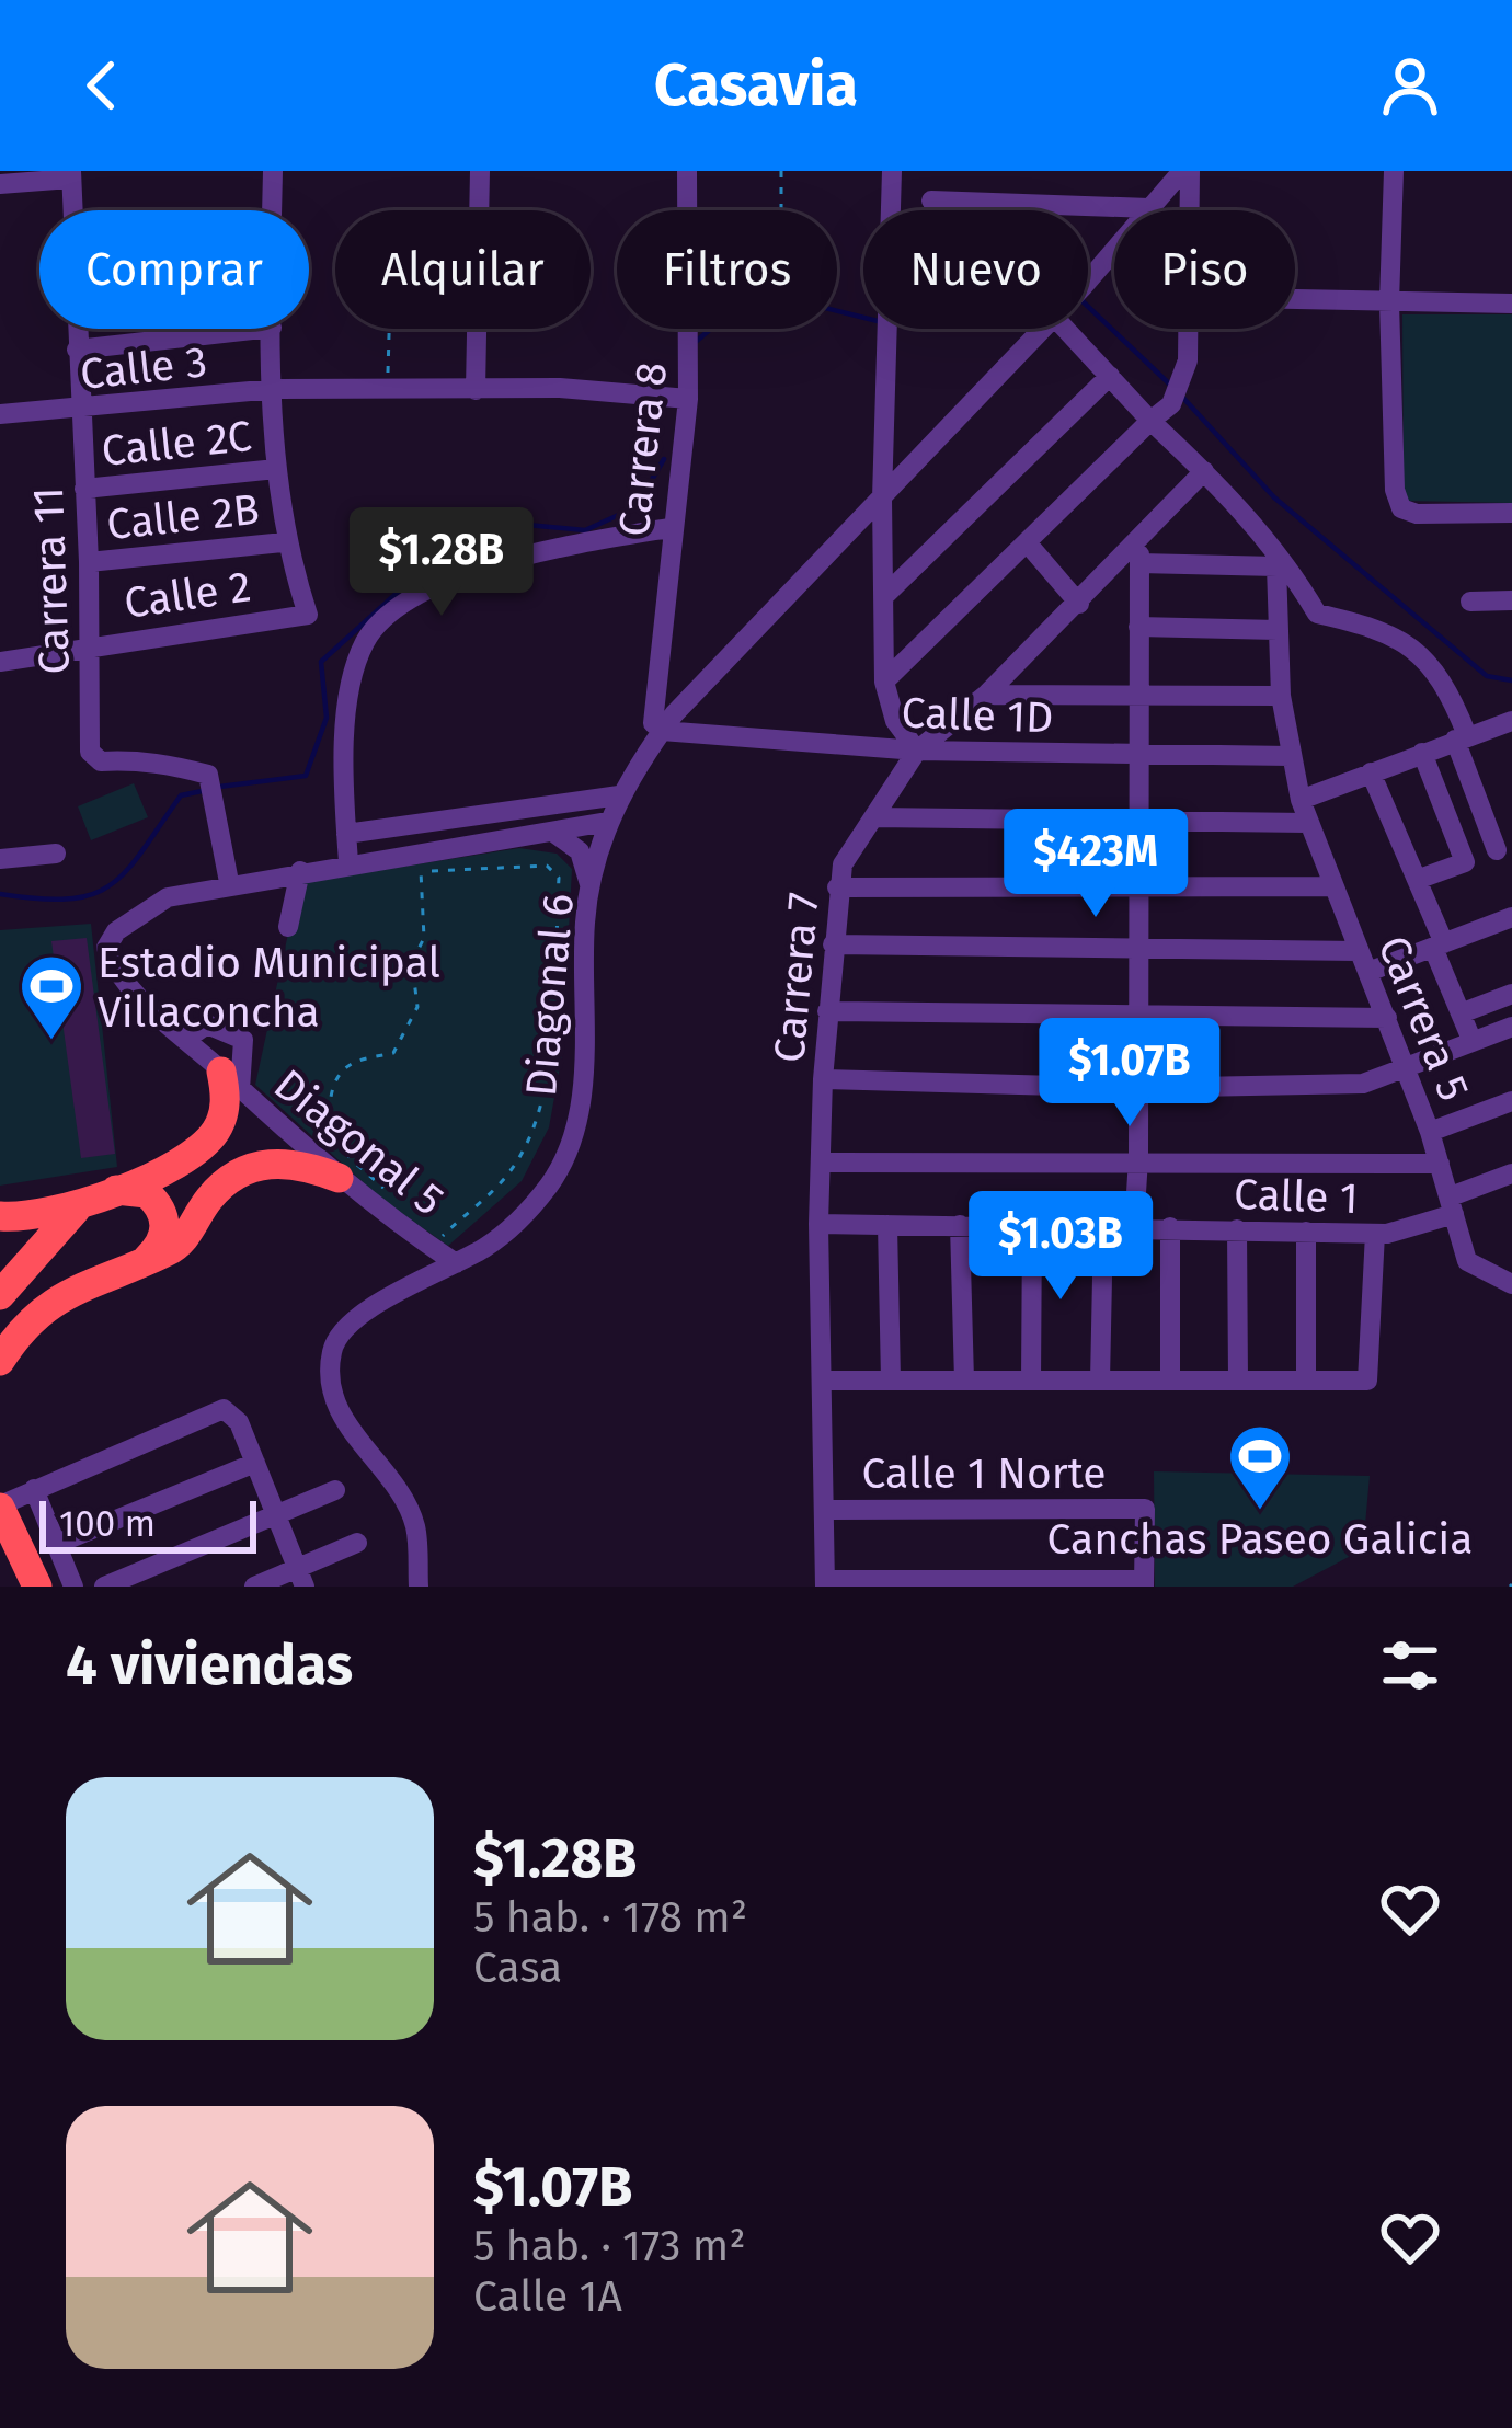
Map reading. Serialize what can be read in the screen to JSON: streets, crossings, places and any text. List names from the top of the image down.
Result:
{
  "streets": {
    "street": [
      "Calle 3",
      "Calle 2C",
      "Carrera 8",
      "Calle 2B",
      "Carrera 11",
      "Calle 2",
      "Calle 1D",
      "Carrera 7",
      "Diagonal 6",
      "Carrera 5",
      "Diagonal 5",
      "Calle 1",
      "Calle 1 Norte"
    ]
  },
  "crossings": [
    ["Calle 3", "Carrera 8"],
    ["Calle 3", "Carrera 11"],
    ["Calle 2C", "Carrera 11"],
    ["Carrera 8", "Calle 1D"],
    ["Carrera 8", "Diagonal 6"],
    ["Calle 2B", "Carrera 11"],
    ["Calle 2B", "Calle 2"],
    ["Carrera 11", "Calle 2"],
    ["Carrera 11", "Diagonal 5"],
    ["Calle 1D", "Carrera 7"],
    ["Calle 1D", "Diagonal 6"],
    ["Calle 1D", "Carrera 5"],
    ["Carrera 7", "Carrera 5"],
    ["Carrera 7", "Calle 1"],
    ["Carrera 7", "Calle 1 Norte"],
    ["Diagonal 6", "Diagonal 5"],
    ["Carrera 5", "Calle 1"]
  ],
  "places": {
    "sports": ["Estadio Municipal Villaconcha", "Canchas Paseo Galicia"]
  },
  "scale_bar": "100 m",
  "page": {
    "header": "Casavia",
    "chip": [
      "Comprar",
      "Alquilar",
      "Filtros",
      "Nuevo",
      "Piso"
    ],
    "price": [
      "$1.28B",
      "$423M",
      "$1.07B",
      "$1.03B"
    ],
    "scale": "100 m",
    "heading": "4 viviendas",
    "list": [
      {
        "name": "$1.28B",
        "note": "5 hab. · 178 m² · Casa"
      },
      {
        "name": "$1.07B",
        "note": "5 hab. · 173 m² · Calle 1A"
      }
    ]
  }
}
